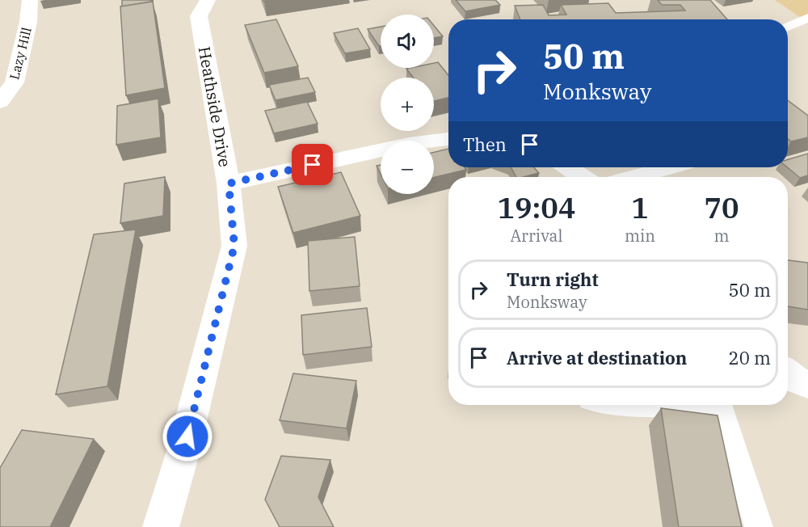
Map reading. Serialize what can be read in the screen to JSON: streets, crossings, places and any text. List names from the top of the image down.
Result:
{
  "streets": {
    "street": ["Lazy Hill", "Heathside Drive"]
  },
  "page": {
    "map_buttons": ["+", "−"],
    "turn": ["50 m", "Monksway"],
    "then": "Then",
    "eta": [
      "19:04",
      "Arrival",
      "1",
      "min",
      "70",
      "m"
    ],
    "list": [
      {
        "name": "Turn right",
        "note": "Monksway",
        "value": "50 m"
      },
      {
        "name": "Arrive at destination",
        "value": "20 m"
      }
    ]
  }
}
